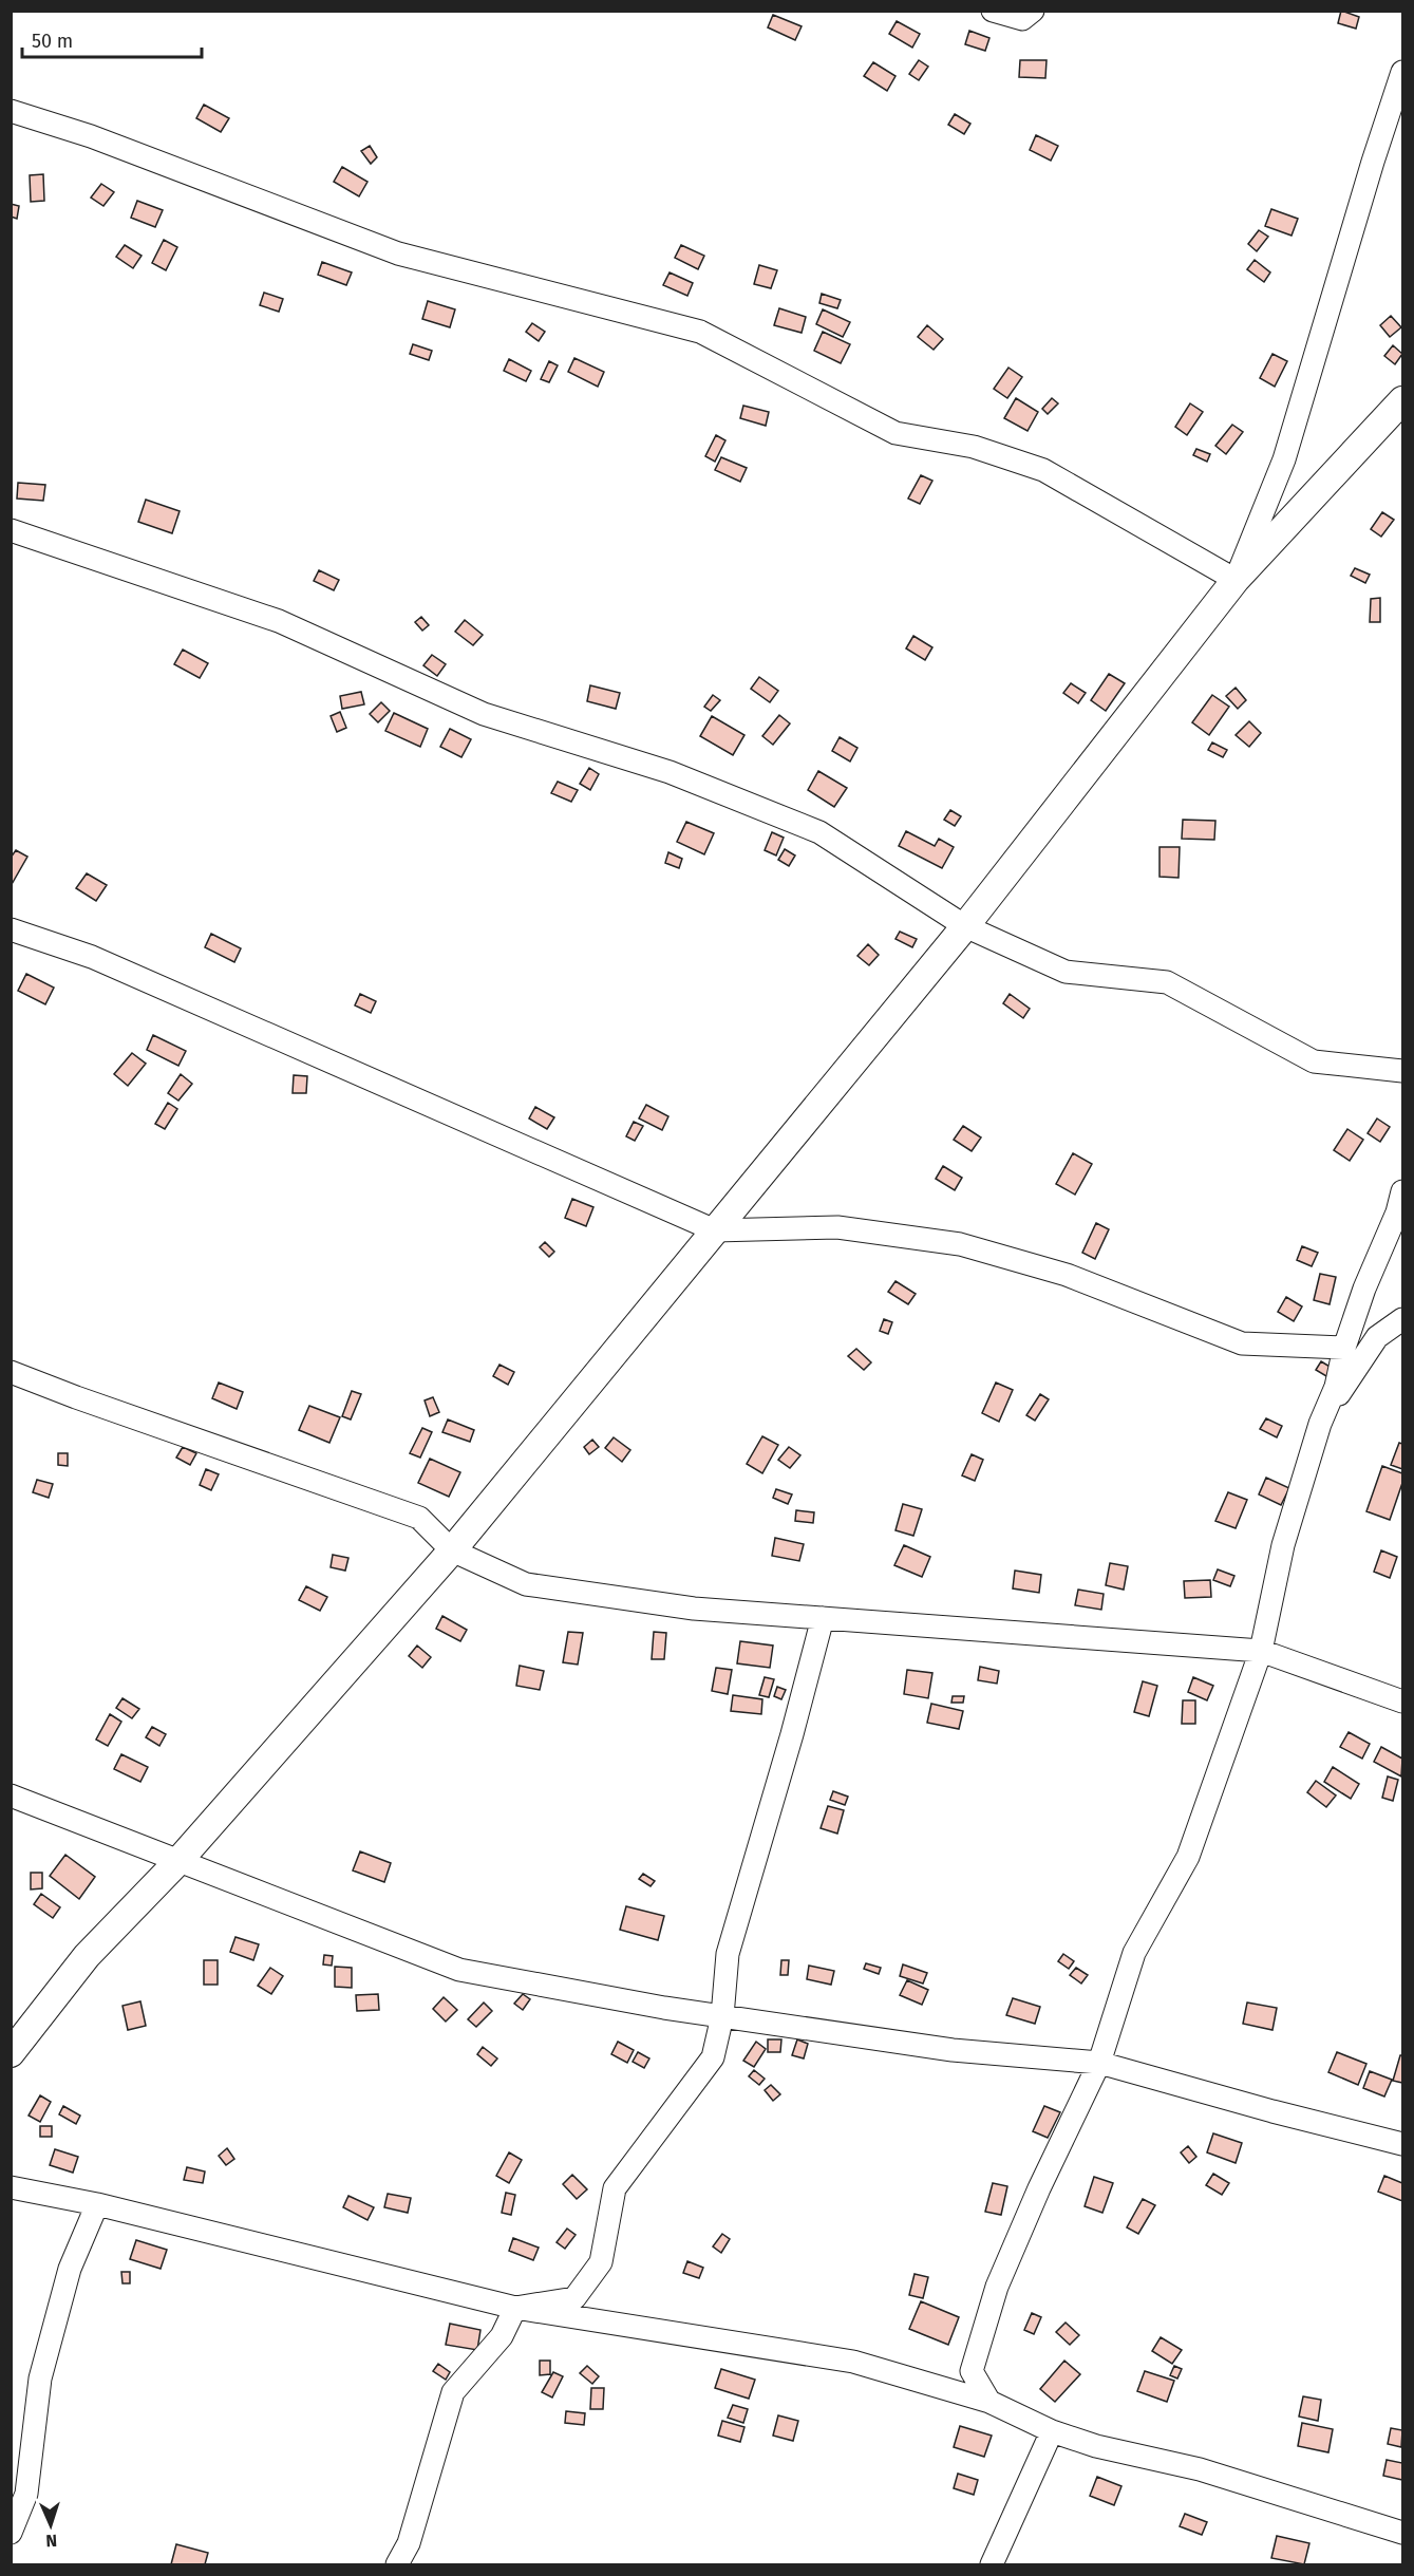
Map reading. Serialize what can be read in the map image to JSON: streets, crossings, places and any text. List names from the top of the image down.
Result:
{
  "scale_bar": "50 m",
  "north": "bottom"
}
